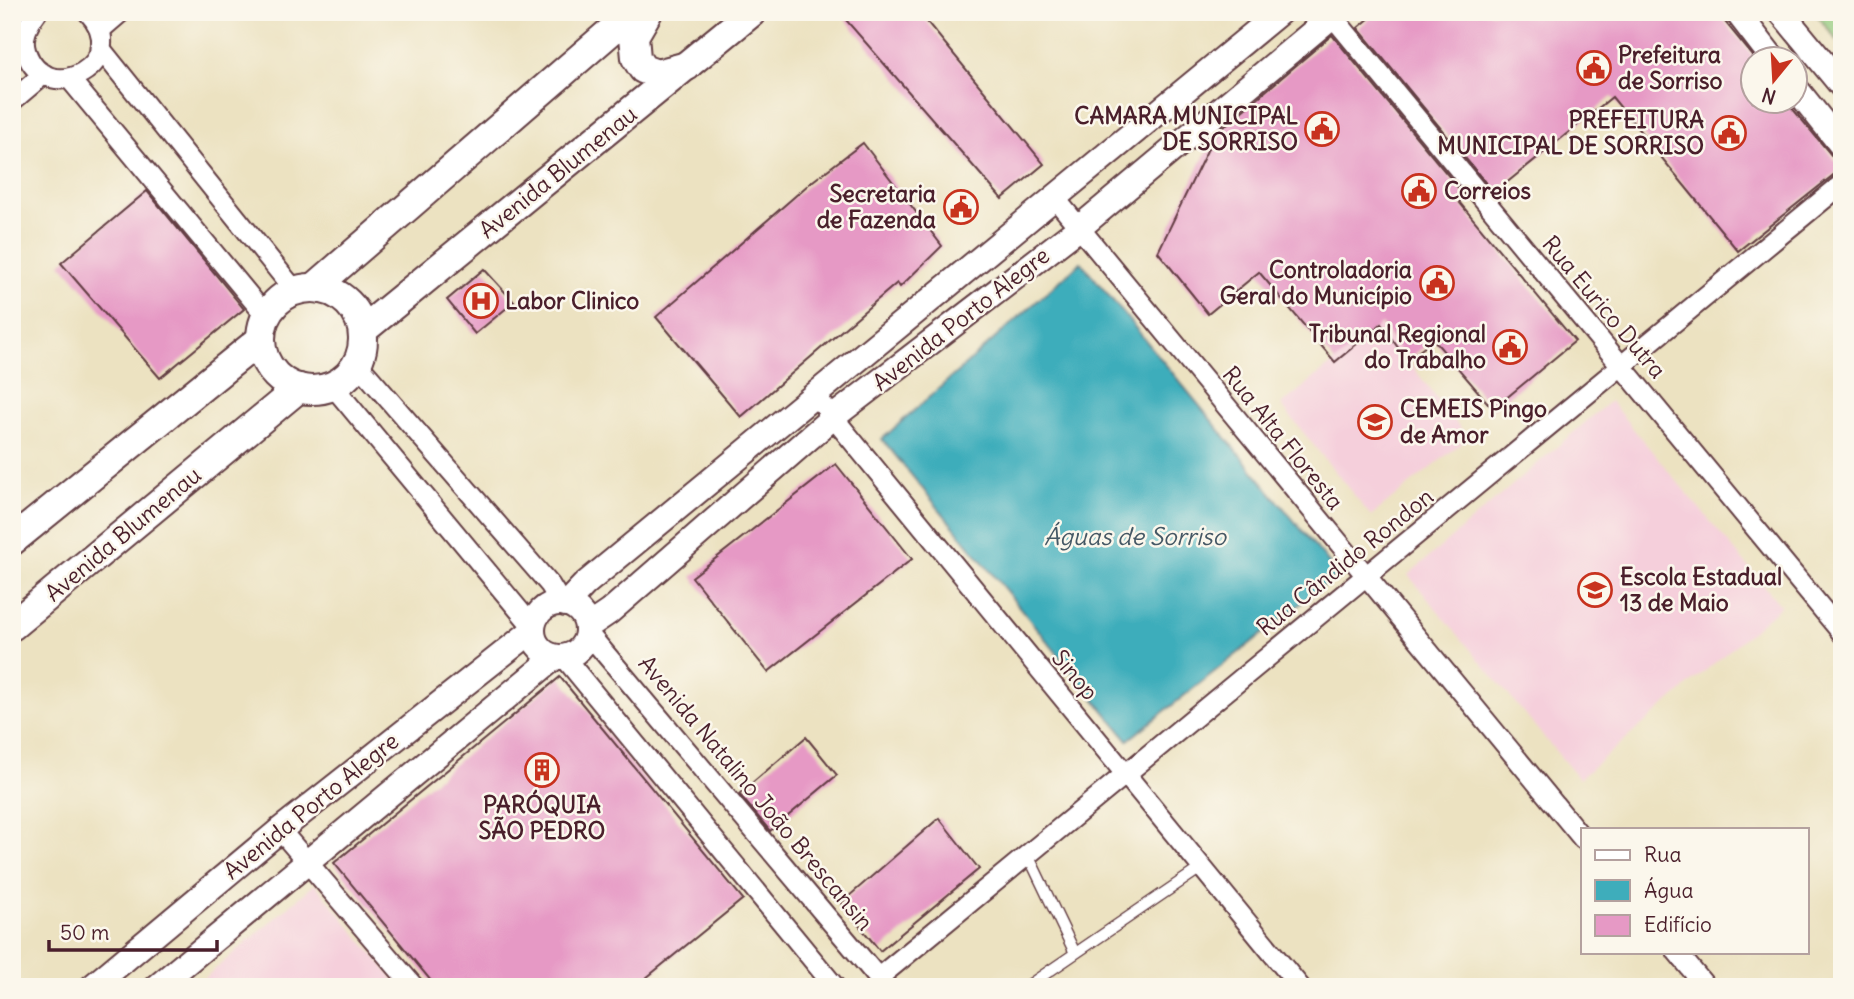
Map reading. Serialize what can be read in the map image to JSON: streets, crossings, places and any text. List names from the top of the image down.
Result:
{
  "streets": {
    "main road": ["Avenida Blumenau"],
    "street": [
      "Rua Eurico Dutra",
      "Avenida Porto Alegre",
      "Rua Alta Floresta",
      "Rua Cândido Rondon",
      "Sinop",
      "Avenida Natalino João Brescansin"
    ]
  },
  "crossings": [
    ["Rua Eurico Dutra", "Avenida Porto Alegre"],
    ["Rua Eurico Dutra", "Rua Cândido Rondon"],
    ["Avenida Porto Alegre", "Rua Alta Floresta"],
    ["Avenida Porto Alegre", "Sinop"],
    ["Avenida Porto Alegre", "Avenida Natalino João Brescansin"],
    ["Rua Alta Floresta", "Rua Cândido Rondon"],
    ["Rua Cândido Rondon", "Sinop"],
    ["Rua Cândido Rondon", "Avenida Natalino João Brescansin"]
  ],
  "water": ["Águas de Sorriso"],
  "places": {
    "public building": [
      "Prefeitura de Sorriso",
      "CAMARA MUNICIPAL DE SORRISO",
      "PREFEITURA MUNICIPAL DE SORRISO",
      "Correios",
      "Secretaria de Fazenda",
      "Controladoria Geral do Município",
      "Tribunal Regional do Trabalho"
    ],
    "hospital": ["Labor Clinico"],
    "school or university": ["CEMEIS Pingo de Amor", "Escola Estadual 13 de Maio"],
    "building": ["PARÓQUIA SÃO PEDRO"]
  },
  "legend": ["Rua", "Água", "Edifício"],
  "scale_bar": "50 m",
  "north": "bottom"
}
